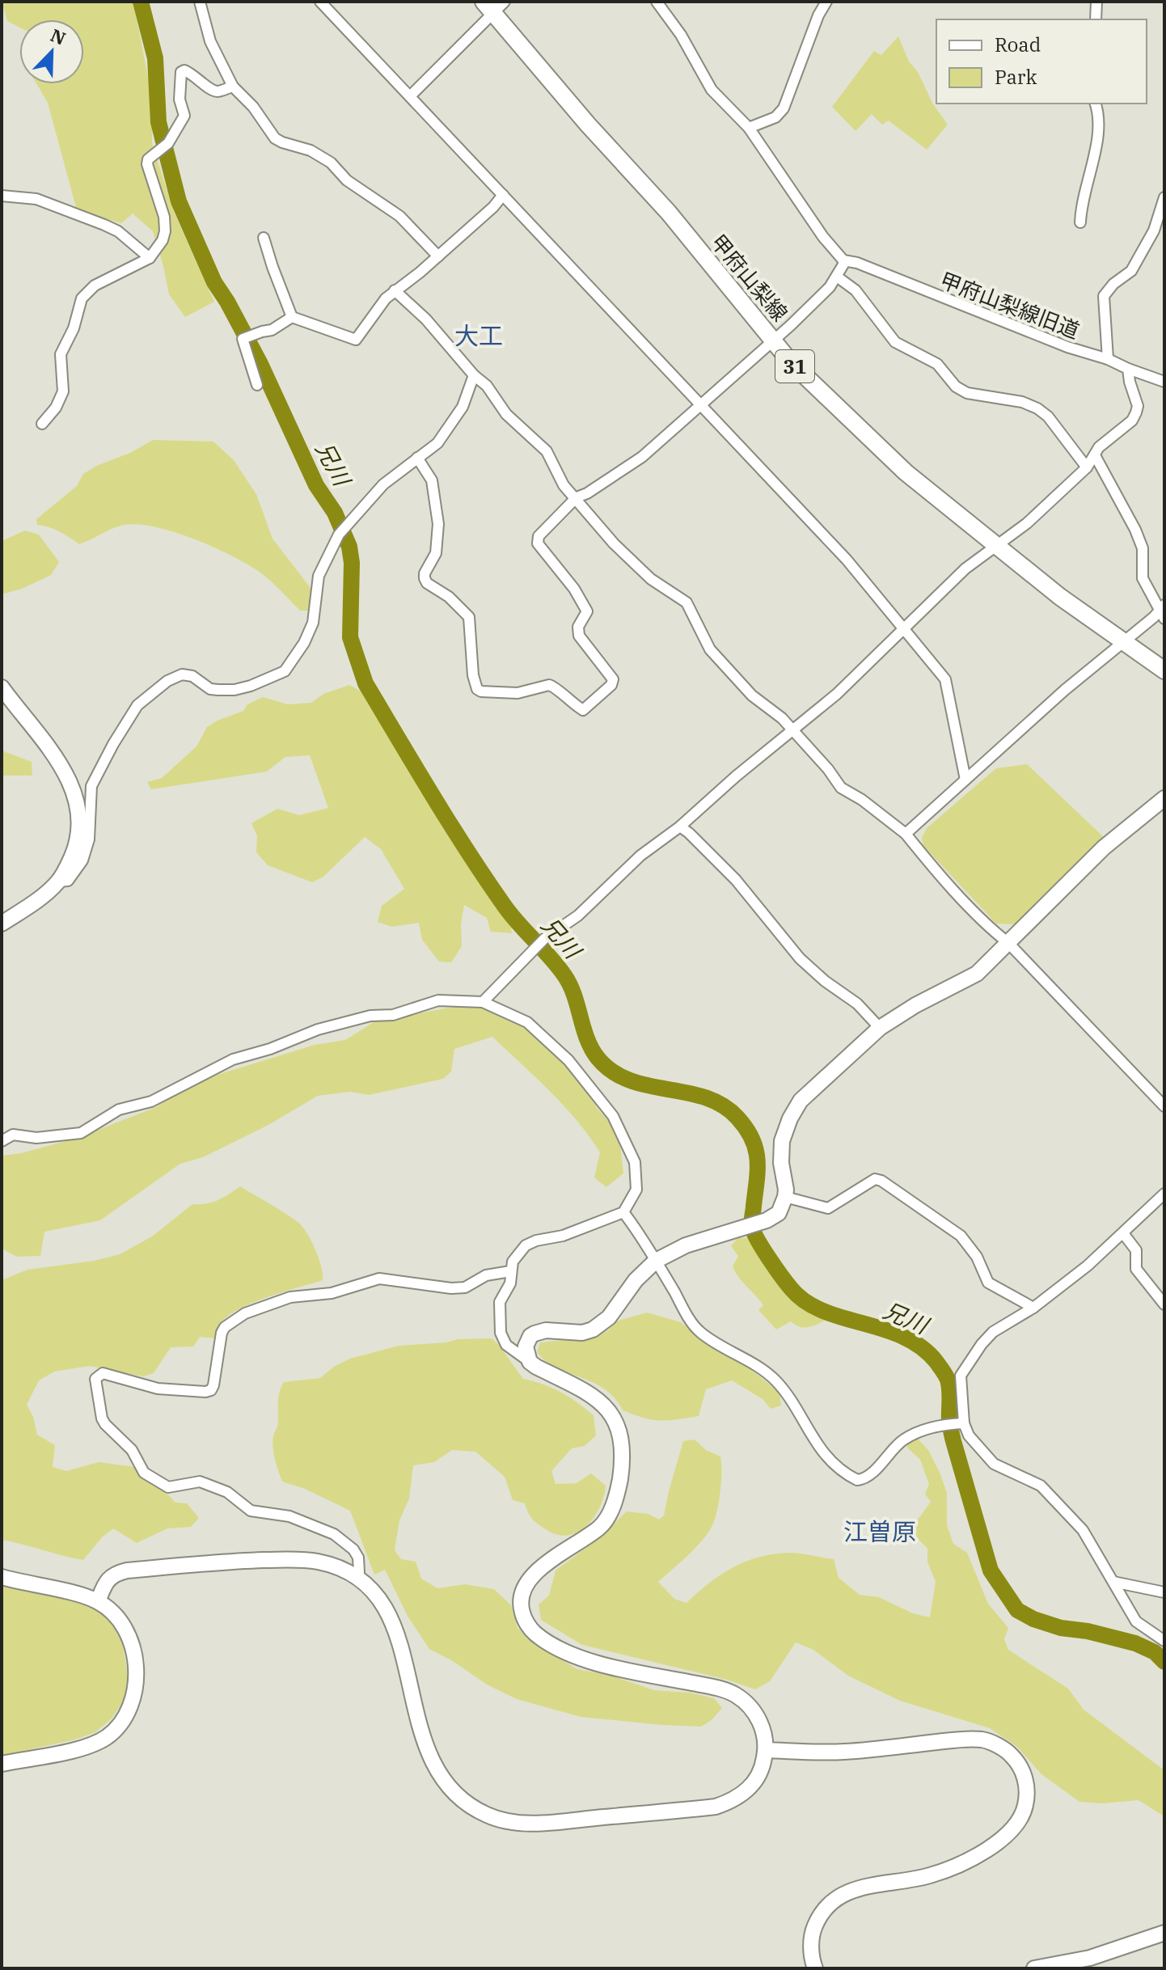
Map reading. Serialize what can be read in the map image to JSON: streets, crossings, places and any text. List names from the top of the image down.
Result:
{
  "streets": {
    "main road": ["甲府山梨線", "31"],
    "street": ["甲府山梨線旧道"]
  },
  "districts": ["大工", "江曽原"],
  "water": ["兄川"],
  "legend": ["Road", "Park"],
  "north": "top right"
}
